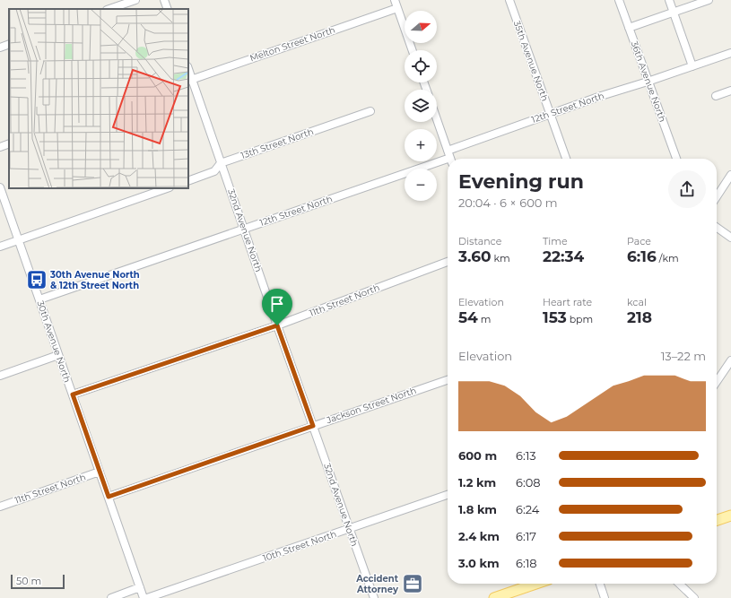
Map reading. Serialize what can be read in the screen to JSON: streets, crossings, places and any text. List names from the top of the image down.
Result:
{
  "streets": {
    "street": [
      "Melton Street North",
      "35th Avenue North",
      "36th Avenue North",
      "12th Street North",
      "13th Street North",
      "32nd Avenue North",
      "11th Street North",
      "30th Avenue North",
      "Jackson Street North",
      "10th Street North"
    ]
  },
  "crossings": [
    ["Melton Street North", "32nd Avenue North"],
    ["35th Avenue North", "12th Street North"],
    ["36th Avenue North", "12th Street North"],
    ["12th Street North", "32nd Avenue North"],
    ["12th Street North", "30th Avenue North"],
    ["13th Street North", "32nd Avenue North"],
    ["32nd Avenue North", "11th Street North"],
    ["32nd Avenue North", "Jackson Street North"],
    ["32nd Avenue North", "10th Street North"],
    ["11th Street North", "30th Avenue North"],
    ["30th Avenue North", "Jackson Street North"]
  ],
  "places": {
    "bus stop": ["30th Avenue North & 12th Street North"],
    "office": ["Accident Attorney"]
  },
  "scale_bar": "50 m",
  "north": "right",
  "page": {
    "map_buttons": ["+", "−"],
    "heading": ["Evening run", "20:04 · 6 × 600 m"],
    "stats": [
      ["Distance", "3.60 km"],
      ["Time", "22:34"],
      ["Pace", "6:16 /km"],
      ["Elevation", "54 m"],
      ["Heart rate", "153 bpm"],
      ["kcal", "218"]
    ],
    "chart": ["Elevation", "13–22 m"],
    "list": [
      {
        "name": "600 m",
        "note": "6:13"
      },
      {
        "name": "1.2 km",
        "note": "6:08"
      },
      {
        "name": "1.8 km",
        "note": "6:24"
      },
      {
        "name": "2.4 km",
        "note": "6:17"
      },
      {
        "name": "3.0 km",
        "note": "6:18"
      }
    ],
    "scale": "50 m"
  }
}
